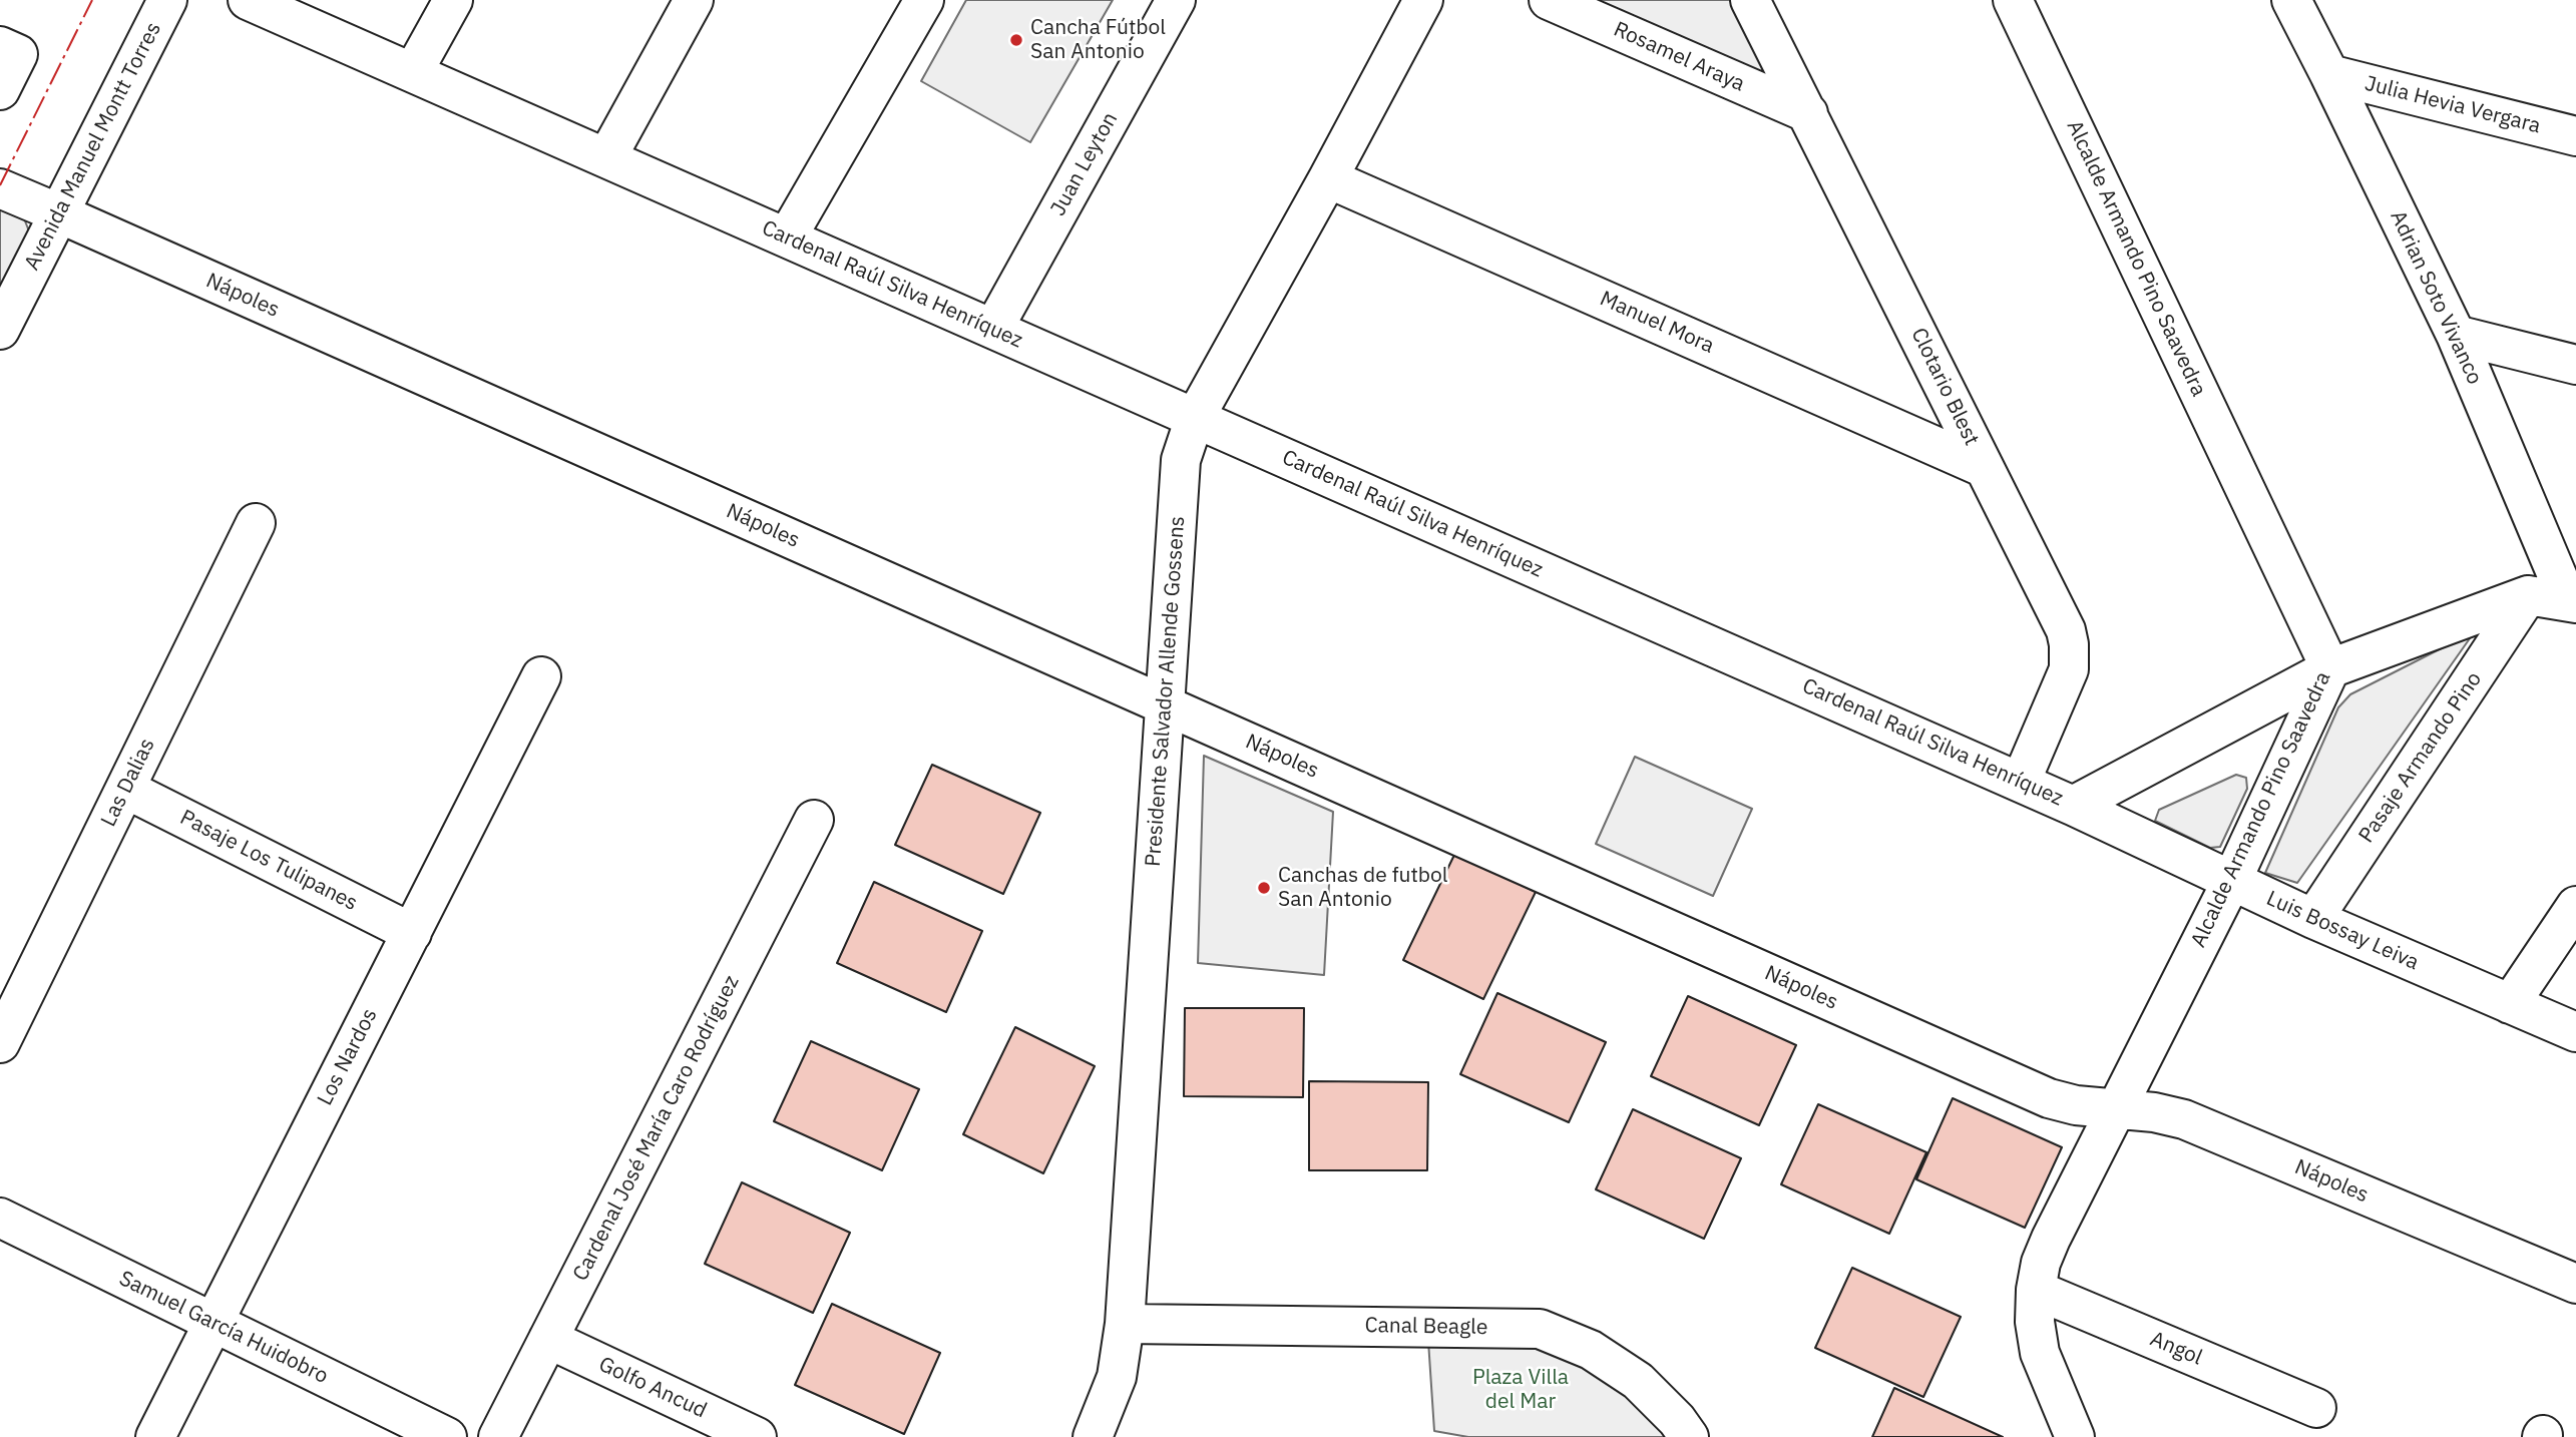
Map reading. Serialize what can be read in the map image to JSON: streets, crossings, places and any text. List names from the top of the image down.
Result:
{
  "streets": {
    "street": [
      "Rosamel Araya",
      "Julia Hevia Vergara",
      "Avenida Manuel Montt Torres",
      "Juan Leyton",
      "Alcalde Armando Pino Saavedra",
      "Cardenal Raúl Silva Henríquez",
      "Nápoles",
      "Adrian Soto Vivanco",
      "Manuel Mora",
      "Clotario Blest",
      "Presidente Salvador Allende Gossens",
      "Pasaje Armando Pino",
      "Las Dalias",
      "Pasaje Los Tulipanes",
      "Luis Bossay Leiva",
      "Los Nardos",
      "Cardenal José María Caro Rodríguez",
      "Canal Beagle",
      "Samuel García Huidobro",
      "Angol",
      "Golfo Ancud"
    ]
  },
  "crossings": [
    ["Rosamel Araya", "Clotario Blest"],
    ["Julia Hevia Vergara", "Adrian Soto Vivanco"],
    ["Avenida Manuel Montt Torres", "Nápoles"],
    ["Juan Leyton", "Cardenal Raúl Silva Henríquez"],
    ["Alcalde Armando Pino Saavedra", "Cardenal Raúl Silva Henríquez"],
    ["Alcalde Armando Pino Saavedra", "Nápoles"],
    ["Alcalde Armando Pino Saavedra", "Luis Bossay Leiva"],
    ["Alcalde Armando Pino Saavedra", "Angol"],
    ["Cardenal Raúl Silva Henríquez", "Adrian Soto Vivanco"],
    ["Cardenal Raúl Silva Henríquez", "Clotario Blest"],
    ["Cardenal Raúl Silva Henríquez", "Presidente Salvador Allende Gossens"],
    ["Cardenal Raúl Silva Henríquez", "Pasaje Armando Pino"],
    ["Cardenal Raúl Silva Henríquez", "Luis Bossay Leiva"],
    ["Nápoles", "Presidente Salvador Allende Gossens"],
    ["Manuel Mora", "Clotario Blest"],
    ["Manuel Mora", "Presidente Salvador Allende Gossens"],
    ["Presidente Salvador Allende Gossens", "Canal Beagle"],
    ["Pasaje Armando Pino", "Luis Bossay Leiva"],
    ["Las Dalias", "Pasaje Los Tulipanes"],
    ["Pasaje Los Tulipanes", "Los Nardos"],
    ["Los Nardos", "Samuel García Huidobro"],
    ["Cardenal José María Caro Rodríguez", "Golfo Ancud"]
  ],
  "parks": ["Plaza Villa del Mar"],
  "places": ["Cancha Fútbol San Antonio", "Canchas de futbol San Antonio"]
}
